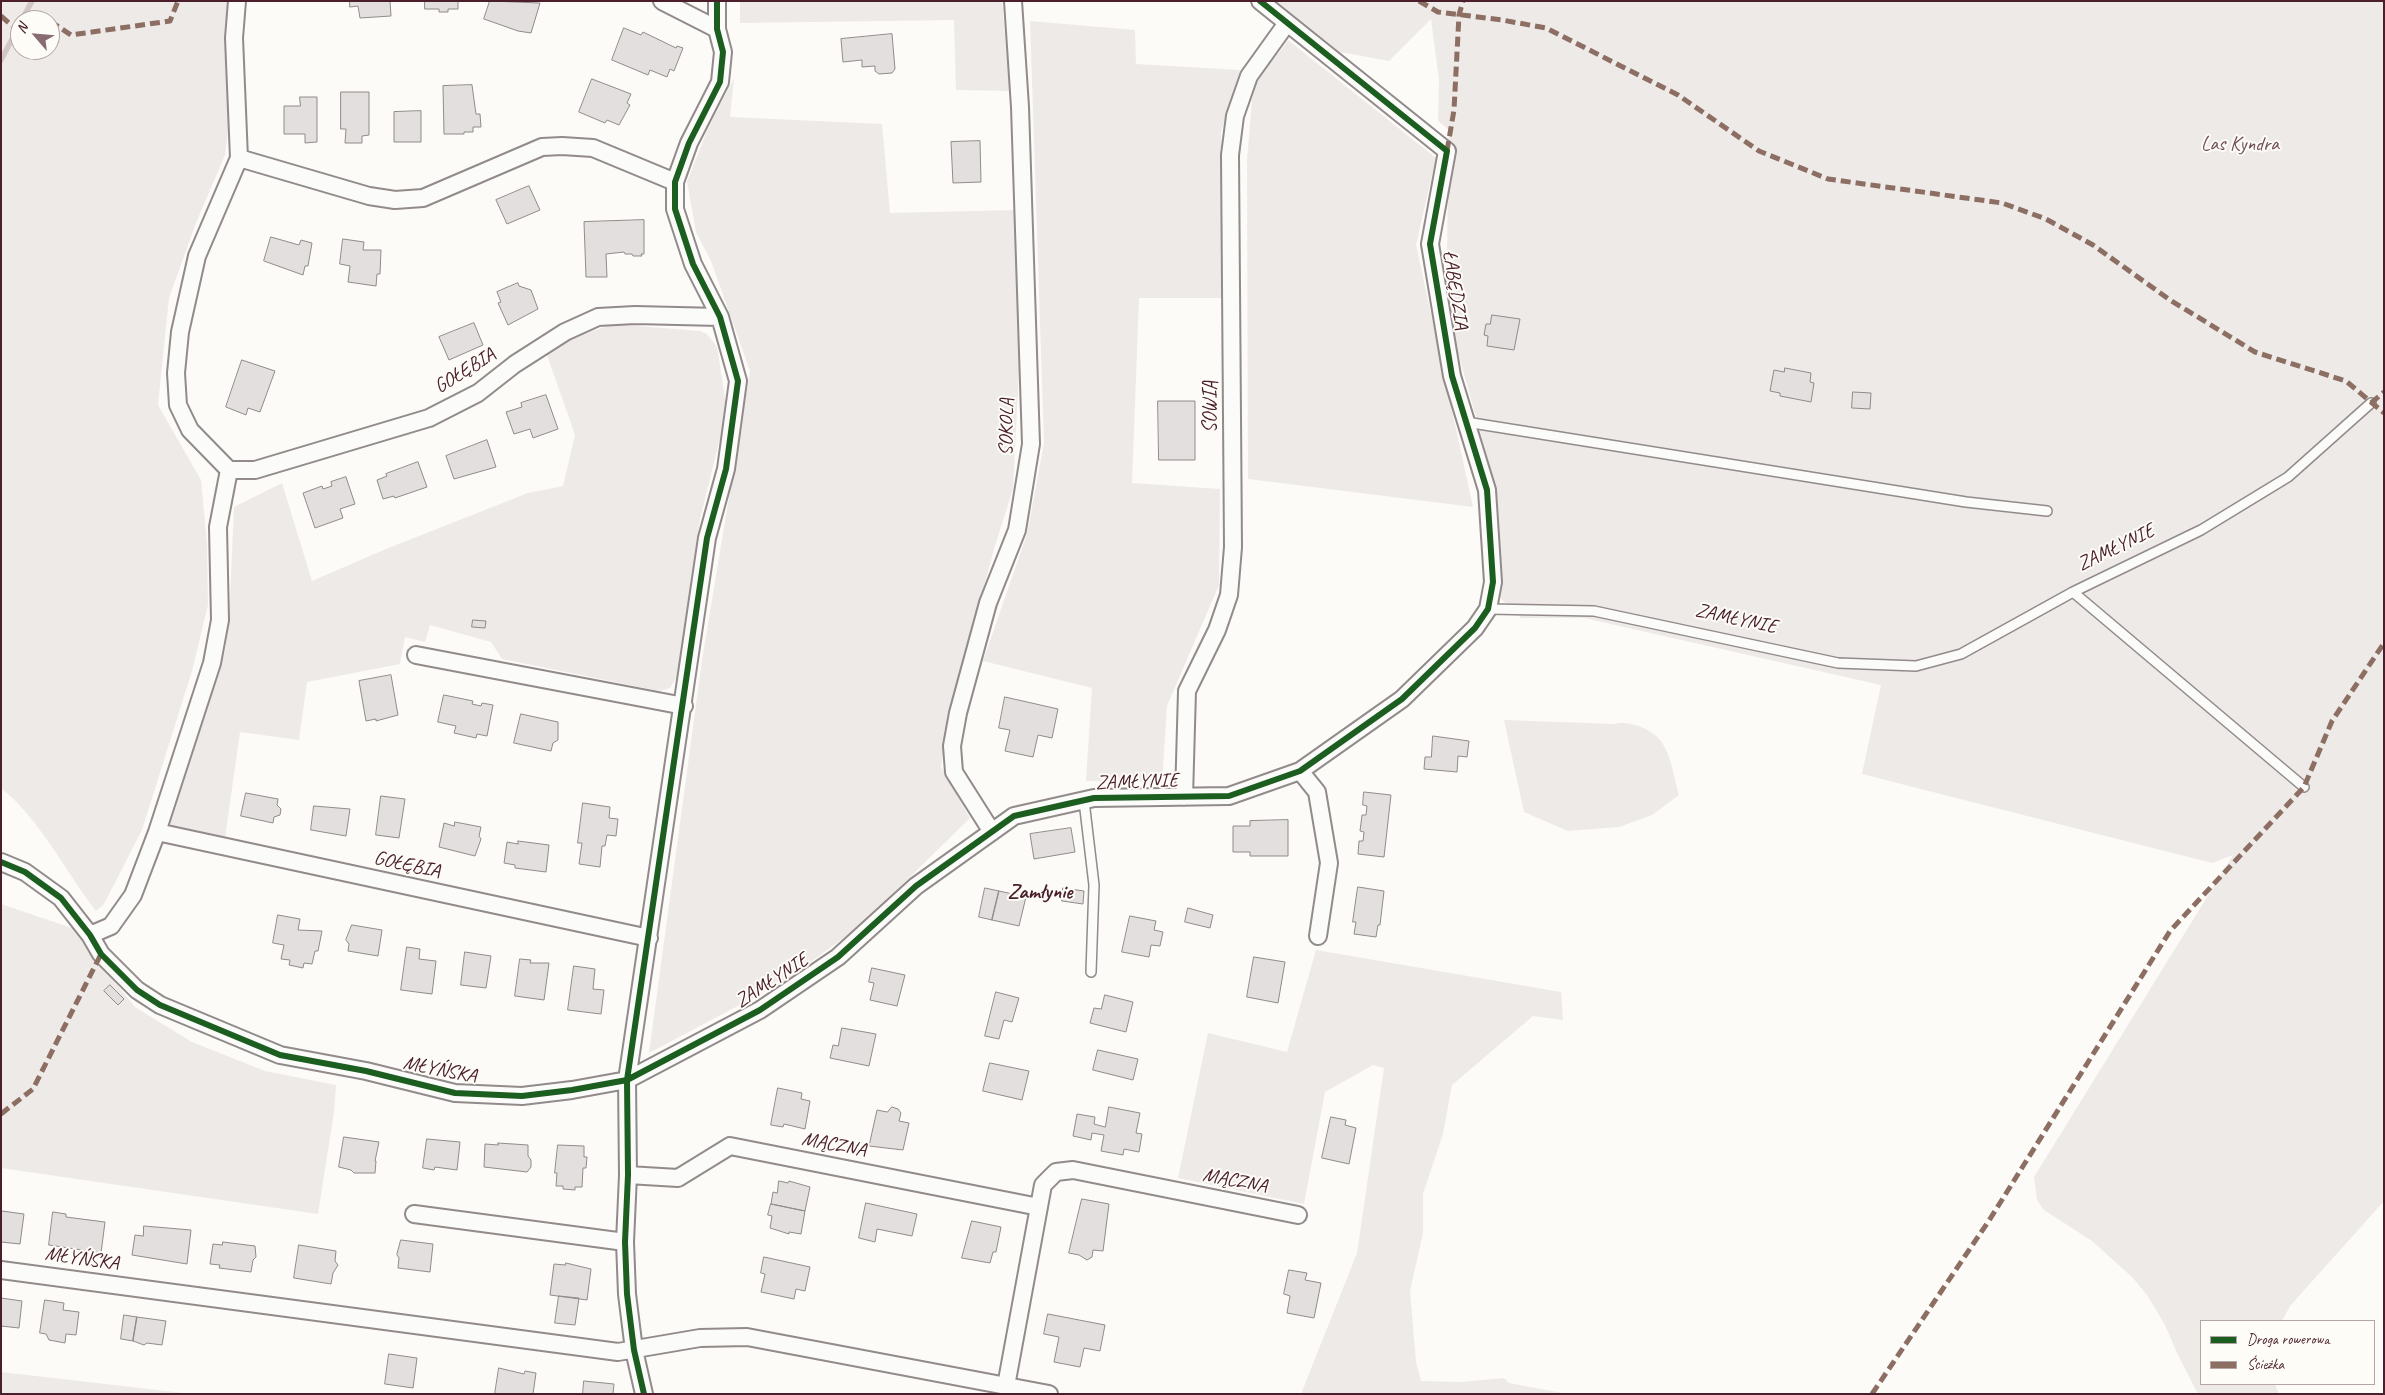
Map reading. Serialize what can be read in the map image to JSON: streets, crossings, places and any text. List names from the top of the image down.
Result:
{
  "streets": {
    "street": [
      "ŁABĘDZIA",
      "GOŁĘBIA",
      "SOWIA",
      "SOKOLA",
      "ZAMŁYNIE",
      "MŁYŃSKA",
      "MĄCZNA"
    ]
  },
  "crossings": [
    ["ŁABĘDZIA", "SOWIA"],
    ["ŁABĘDZIA", "ZAMŁYNIE"],
    ["SOWIA", "ZAMŁYNIE"],
    ["SOKOLA", "ZAMŁYNIE"],
    ["ZAMŁYNIE", "MŁYŃSKA"]
  ],
  "districts": ["Zamłynie"],
  "parks": ["Las Kyndra"],
  "legend": ["Droga rowerowa", "Ścieżka"],
  "north": "top left"
}
